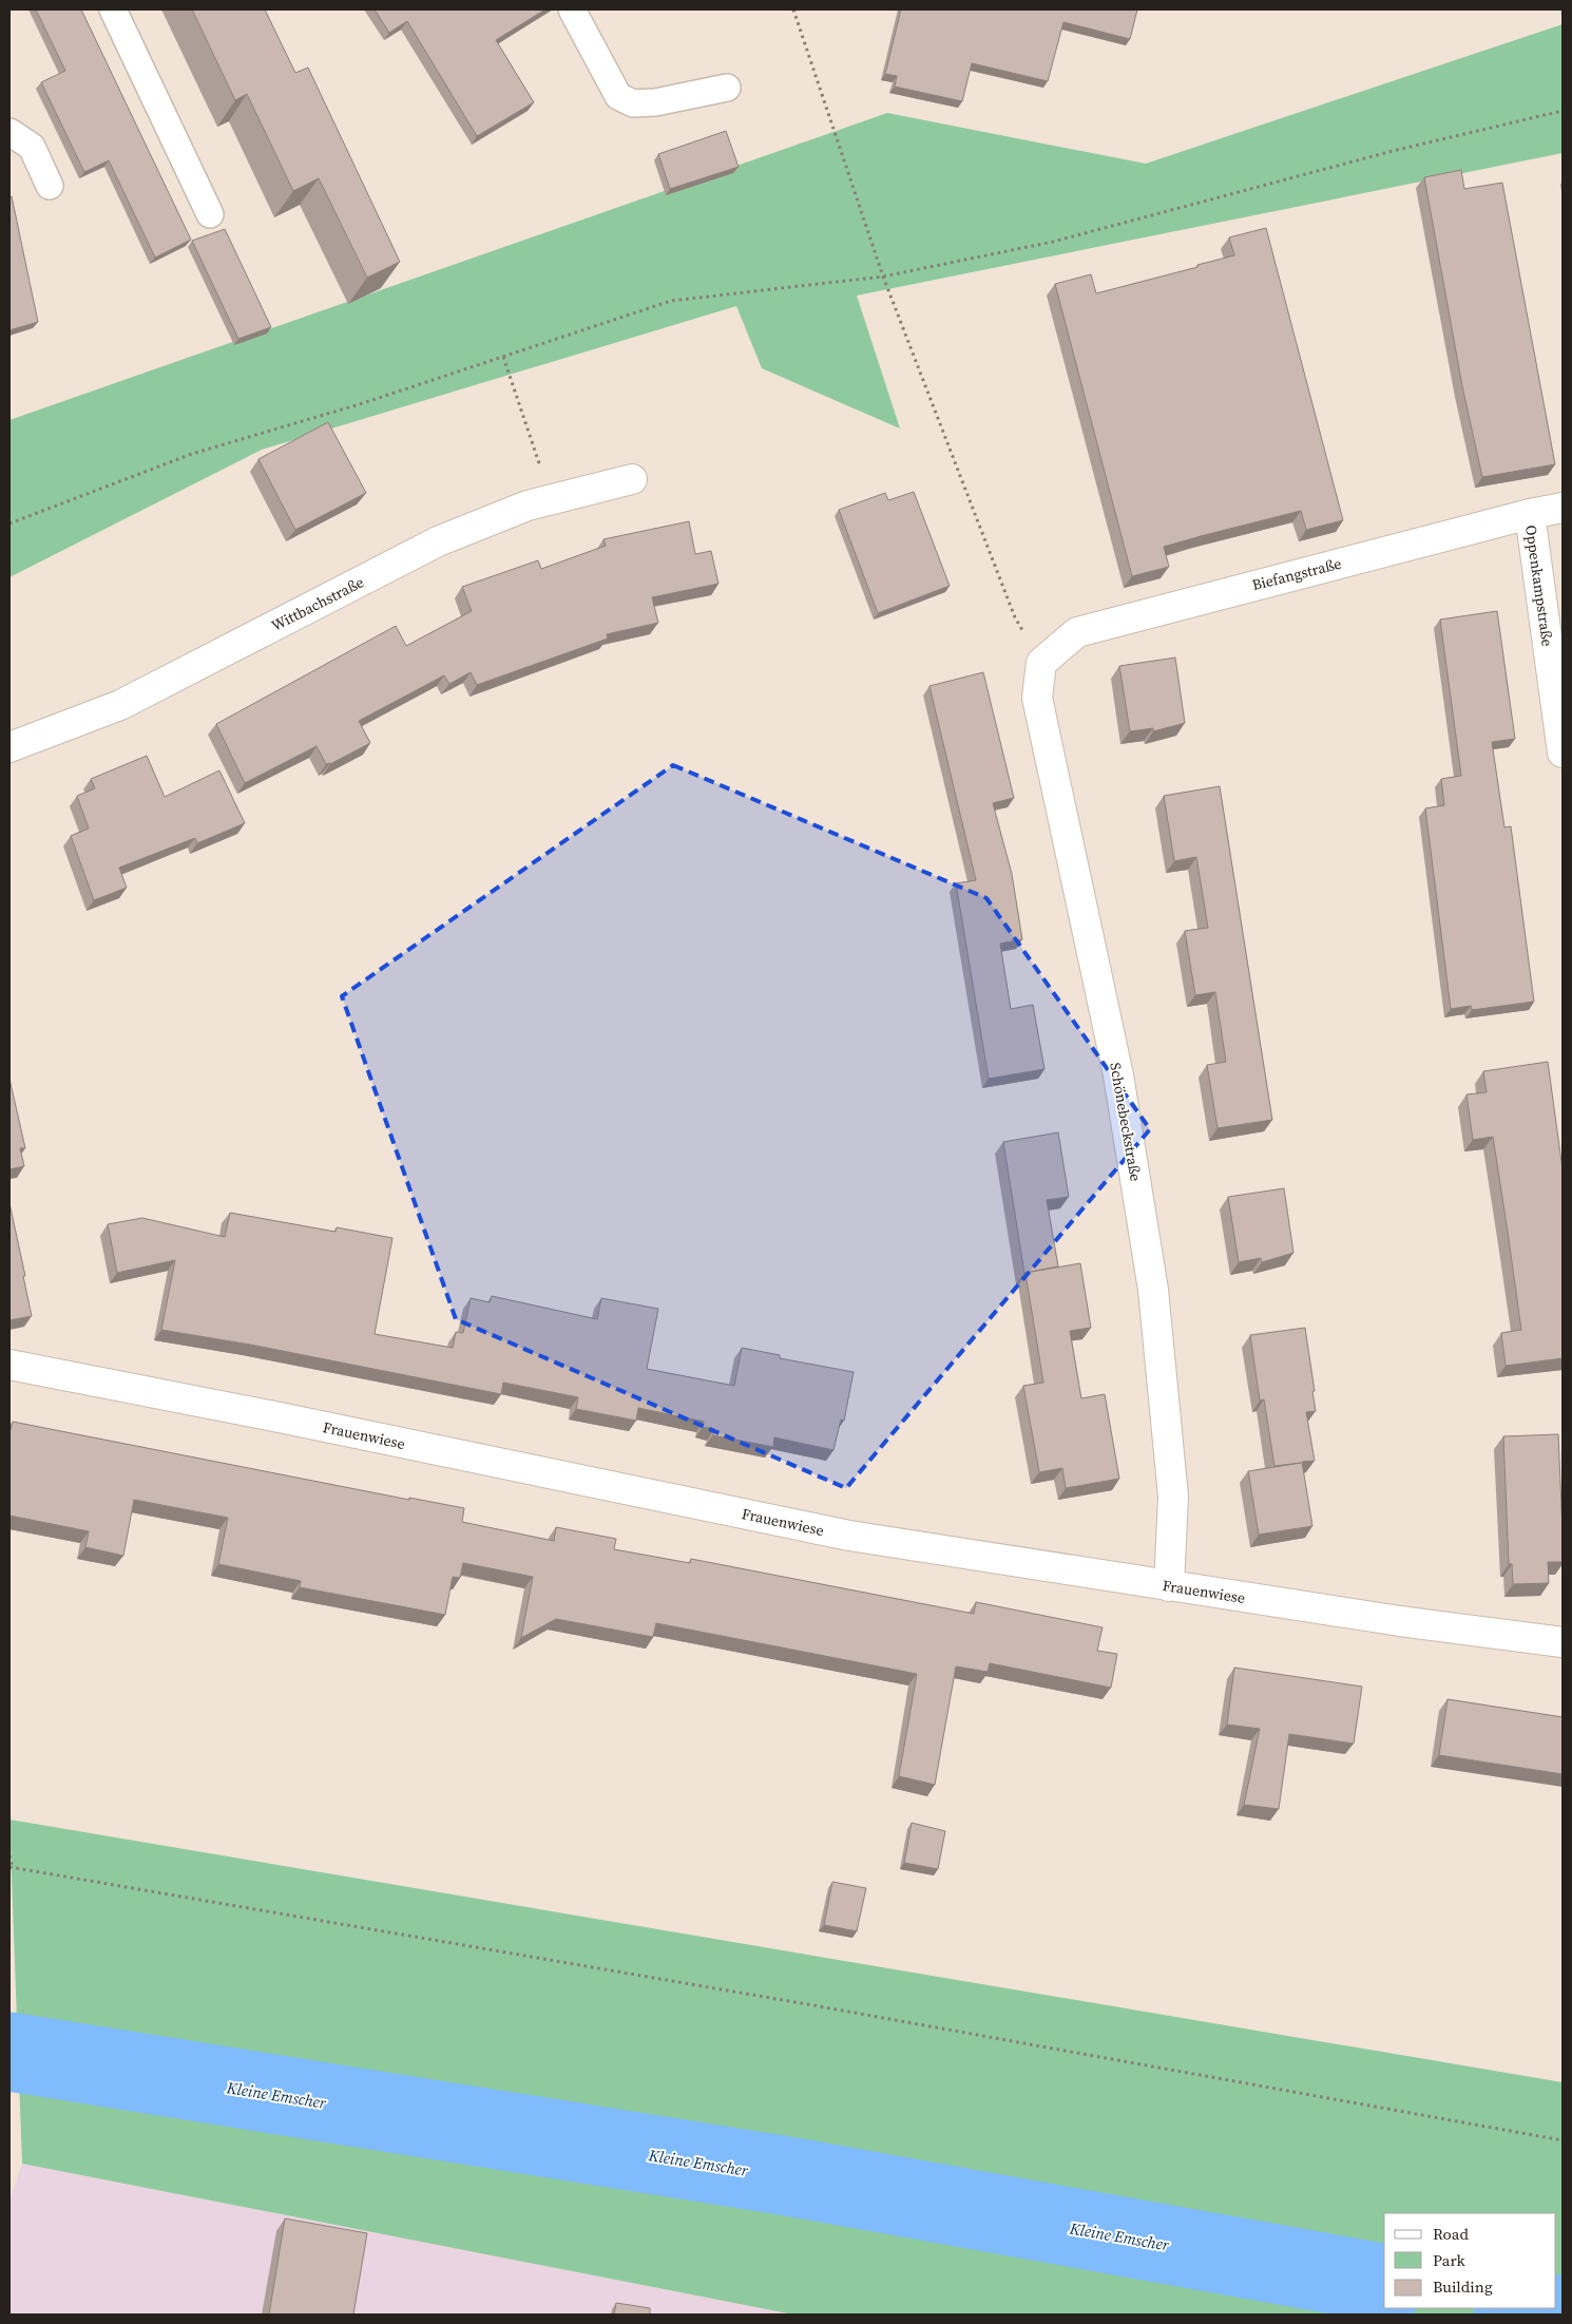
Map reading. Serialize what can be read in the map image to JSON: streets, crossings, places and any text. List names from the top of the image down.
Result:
{
  "streets": {
    "street": [
      "Biefangstraße",
      "Oppenkampstraße",
      "Wittbachstraße",
      "Schönebeckstraße",
      "Frauenwiese"
    ]
  },
  "crossings": [
    ["Biefangstraße", "Oppenkampstraße"],
    ["Biefangstraße", "Schönebeckstraße"],
    ["Schönebeckstraße", "Frauenwiese"]
  ],
  "water": ["Kleine Emscher"],
  "legend": ["Road", "Park", "Building"]
}
